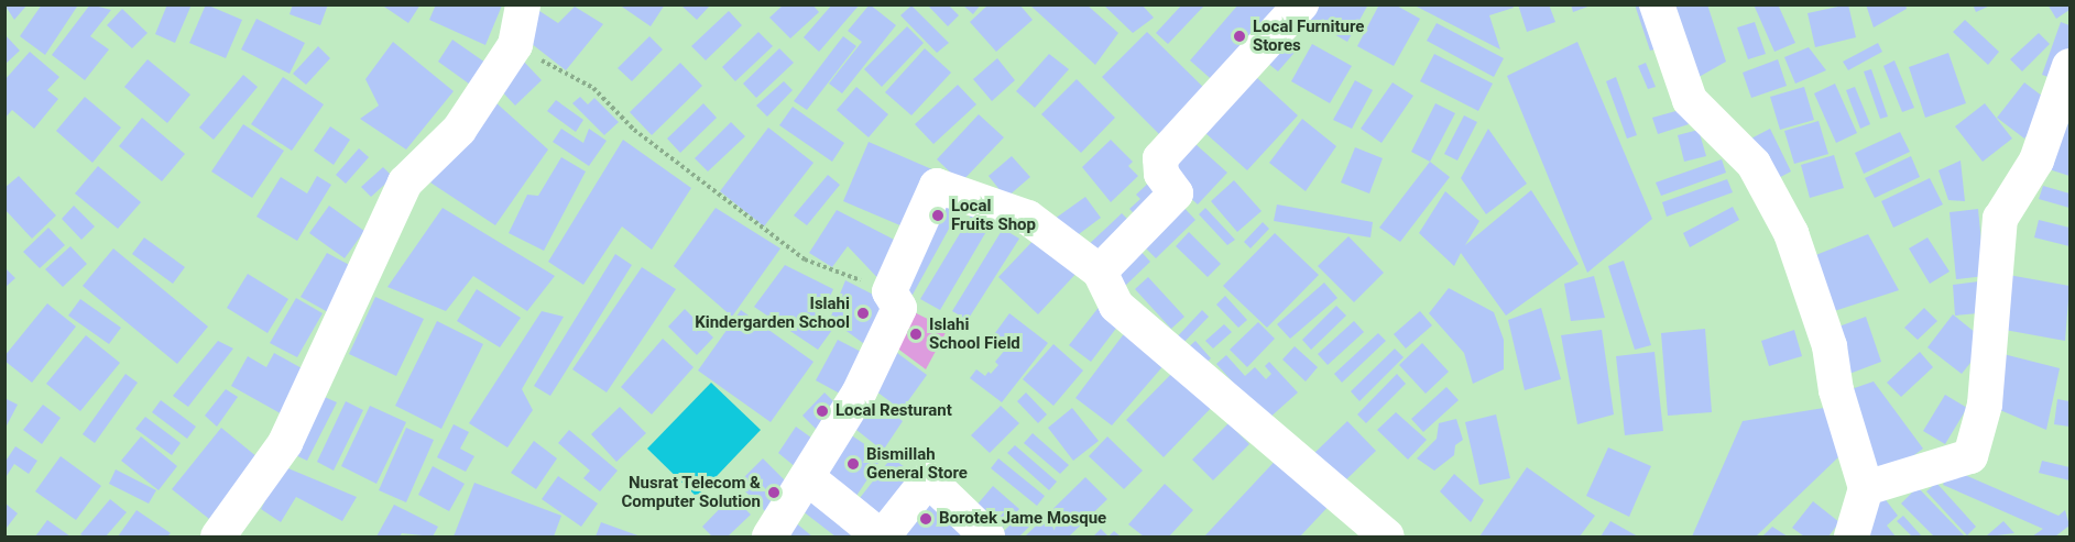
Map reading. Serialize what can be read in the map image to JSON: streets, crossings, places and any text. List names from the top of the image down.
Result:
{
  "places": [
    "Local Furniture Stores",
    "Local Fruits Shop",
    "Islahi Kindergarden School",
    "Islahi School Field",
    "Local Resturant",
    "Bismillah General Store",
    "Nusrat Telecom & Computer Solution",
    "Borotek Jame Mosque"
  ]
}
